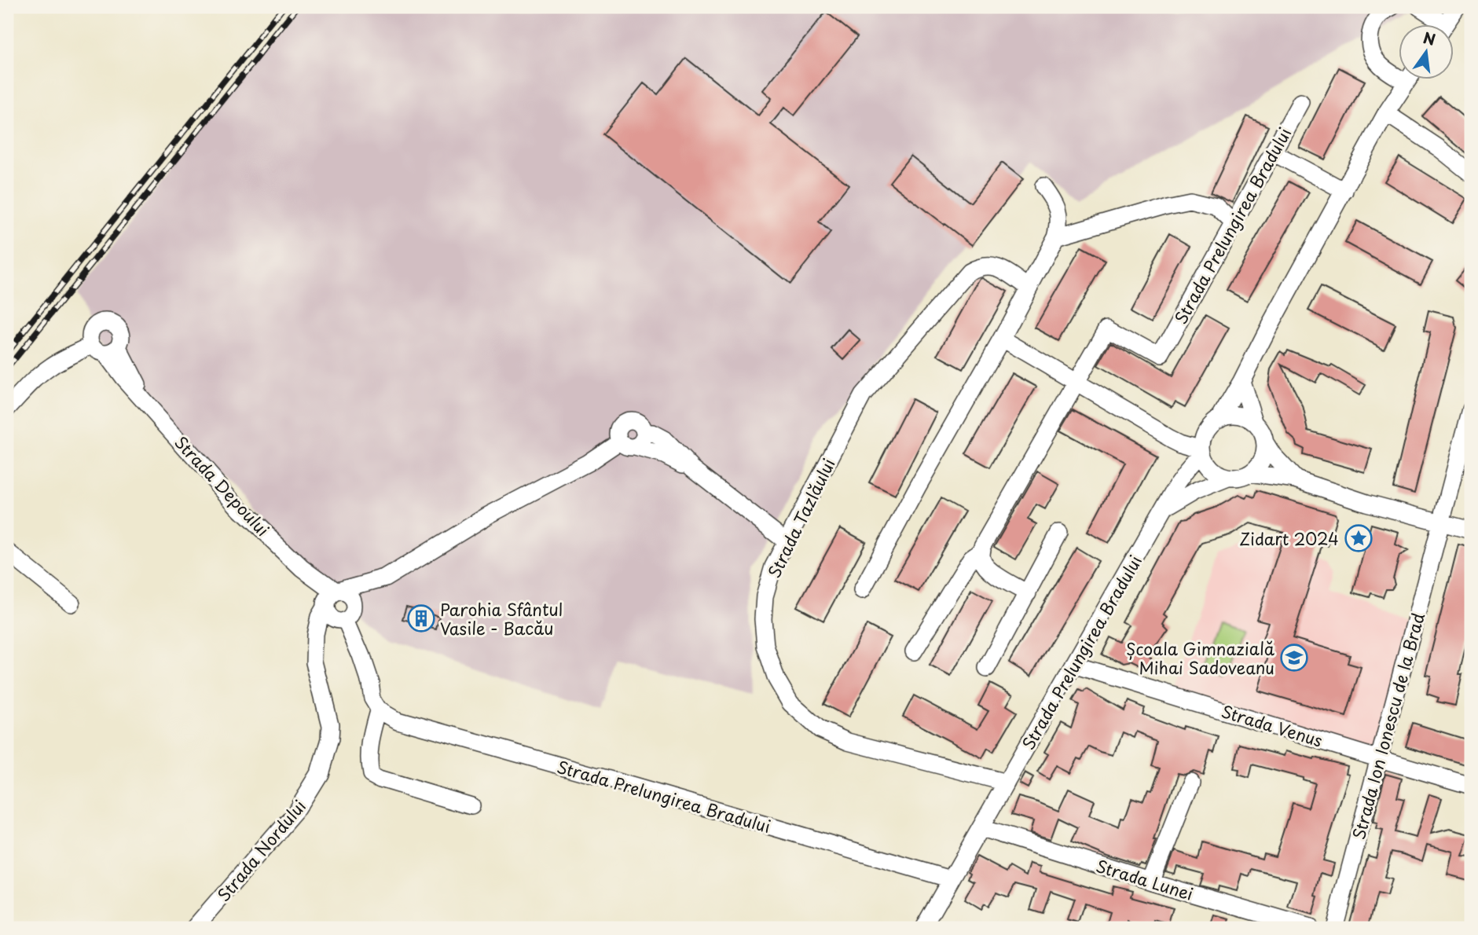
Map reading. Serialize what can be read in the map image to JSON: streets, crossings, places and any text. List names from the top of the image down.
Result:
{
  "streets": {
    "street": [
      "Strada Prelungirea Bradului",
      "Strada Depoului",
      "Strada Tazlăului",
      "Strada Venus",
      "Strada Ion Ionescu de la Brad",
      "Strada Nordului",
      "Strada Lunei"
    ]
  },
  "crossings": [
    ["Strada Prelungirea Bradului", "Strada Tazlăului"],
    ["Strada Prelungirea Bradului", "Strada Venus"],
    ["Strada Prelungirea Bradului", "Strada Lunei"],
    ["Strada Depoului", "Strada Nordului"],
    ["Strada Venus", "Strada Ion Ionescu de la Brad"]
  ],
  "places": {
    "place": ["Zidart 2024"],
    "building": ["Parohia Sfântul Vasile - Bacău"],
    "school or university": ["Școala Gimnazială Mihai Sadoveanu"]
  },
  "north": "top"
}
